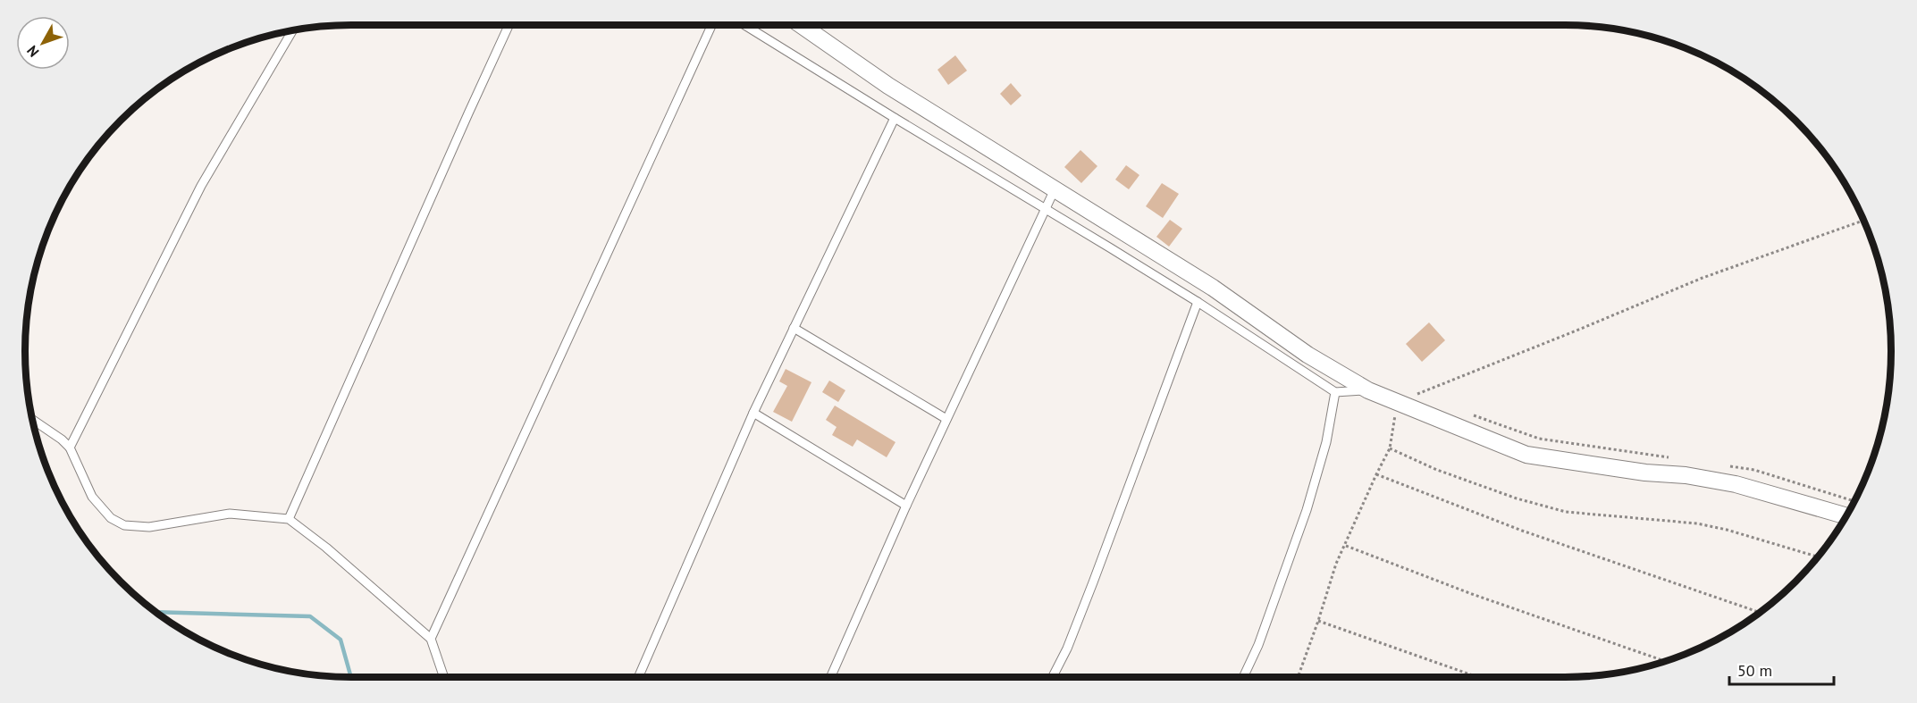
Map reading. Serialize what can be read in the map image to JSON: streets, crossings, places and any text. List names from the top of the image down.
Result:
{
  "scale_bar": "50 m",
  "north": "bottom left"
}
